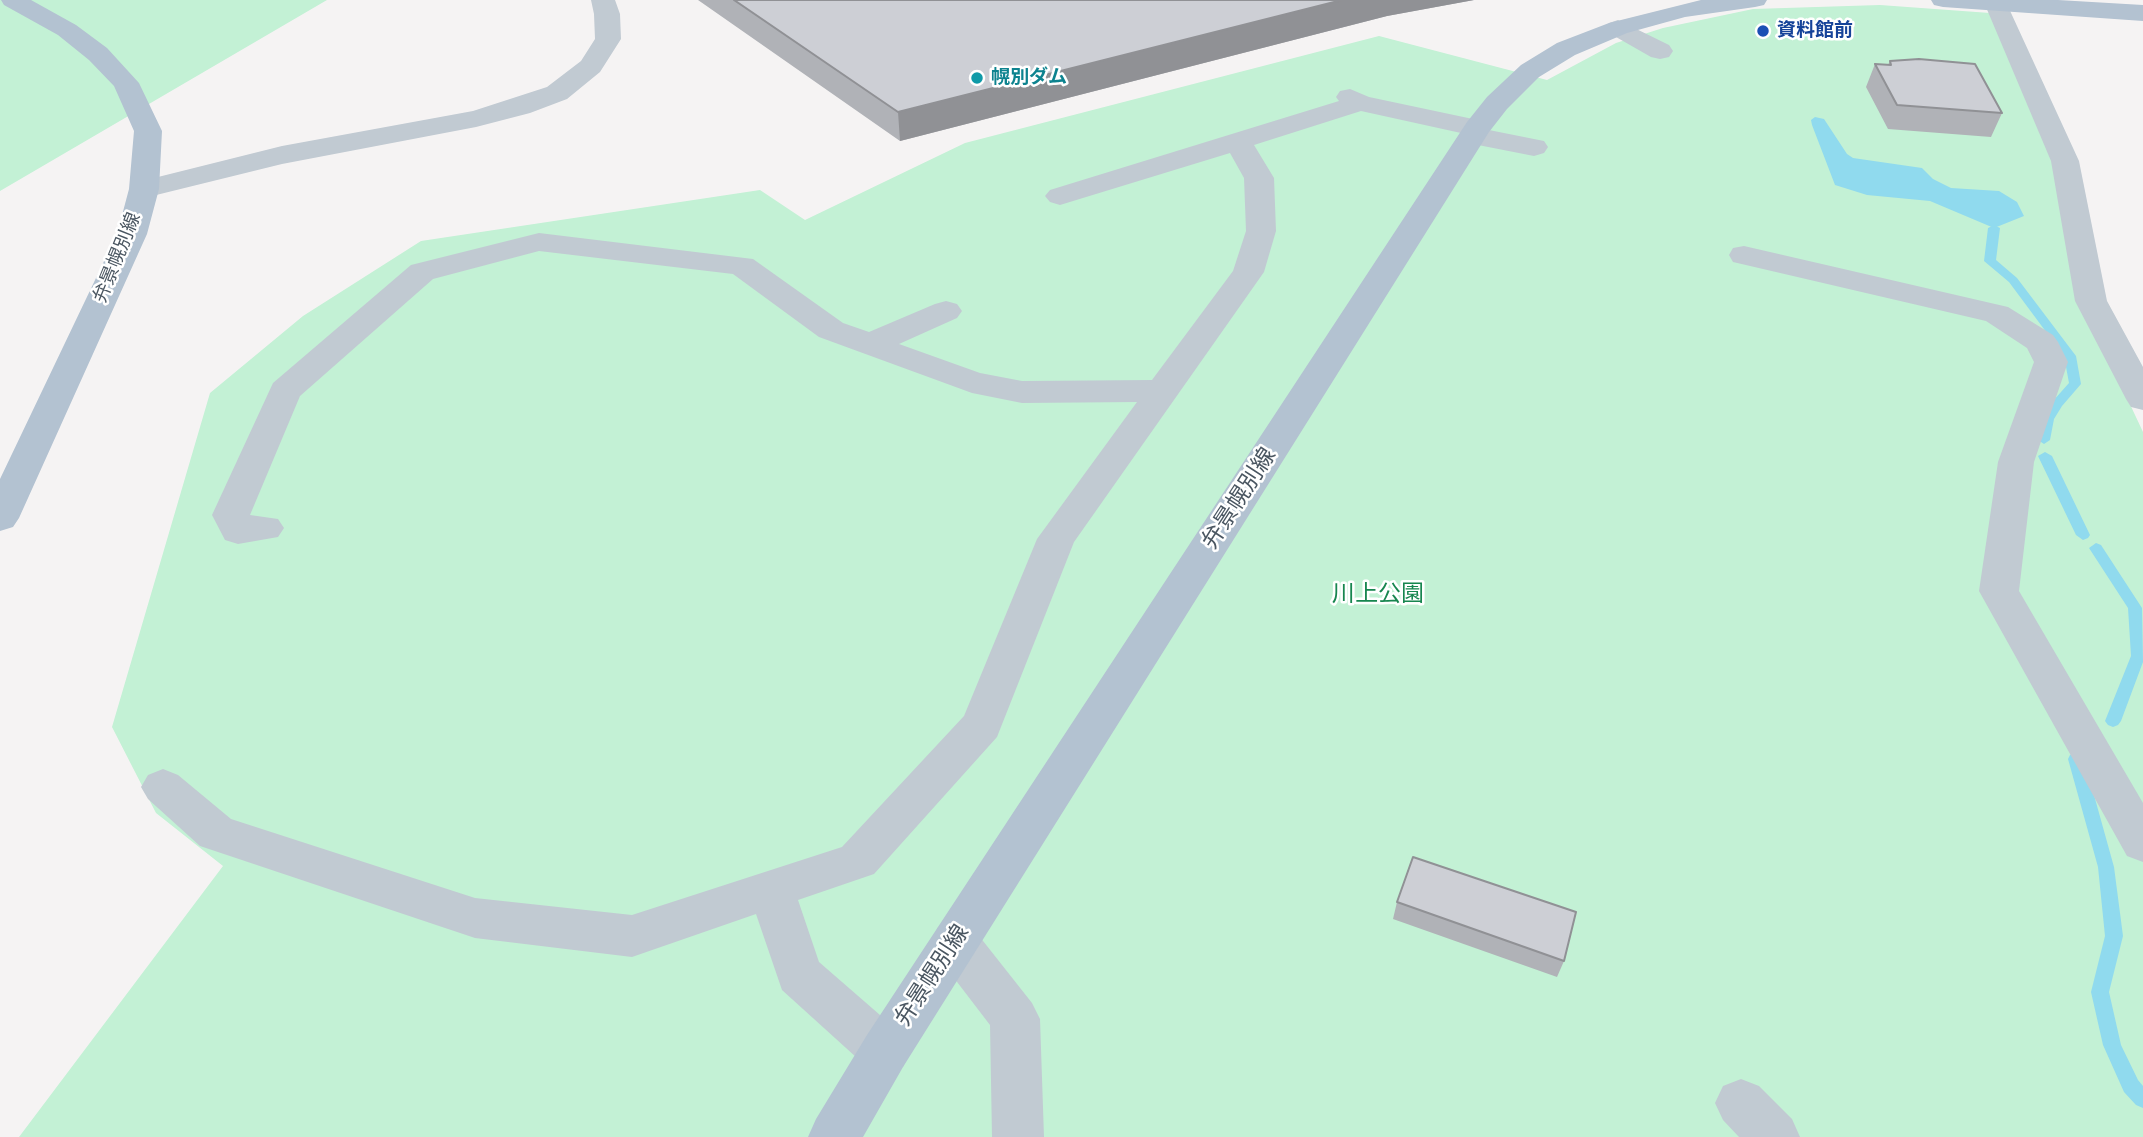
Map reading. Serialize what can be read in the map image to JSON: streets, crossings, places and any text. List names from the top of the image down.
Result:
{
  "streets": {
    "main road": ["弁景幌別線"]
  },
  "parks": ["川上公園"],
  "places": ["資料館前", "幌別ダム"]
}
